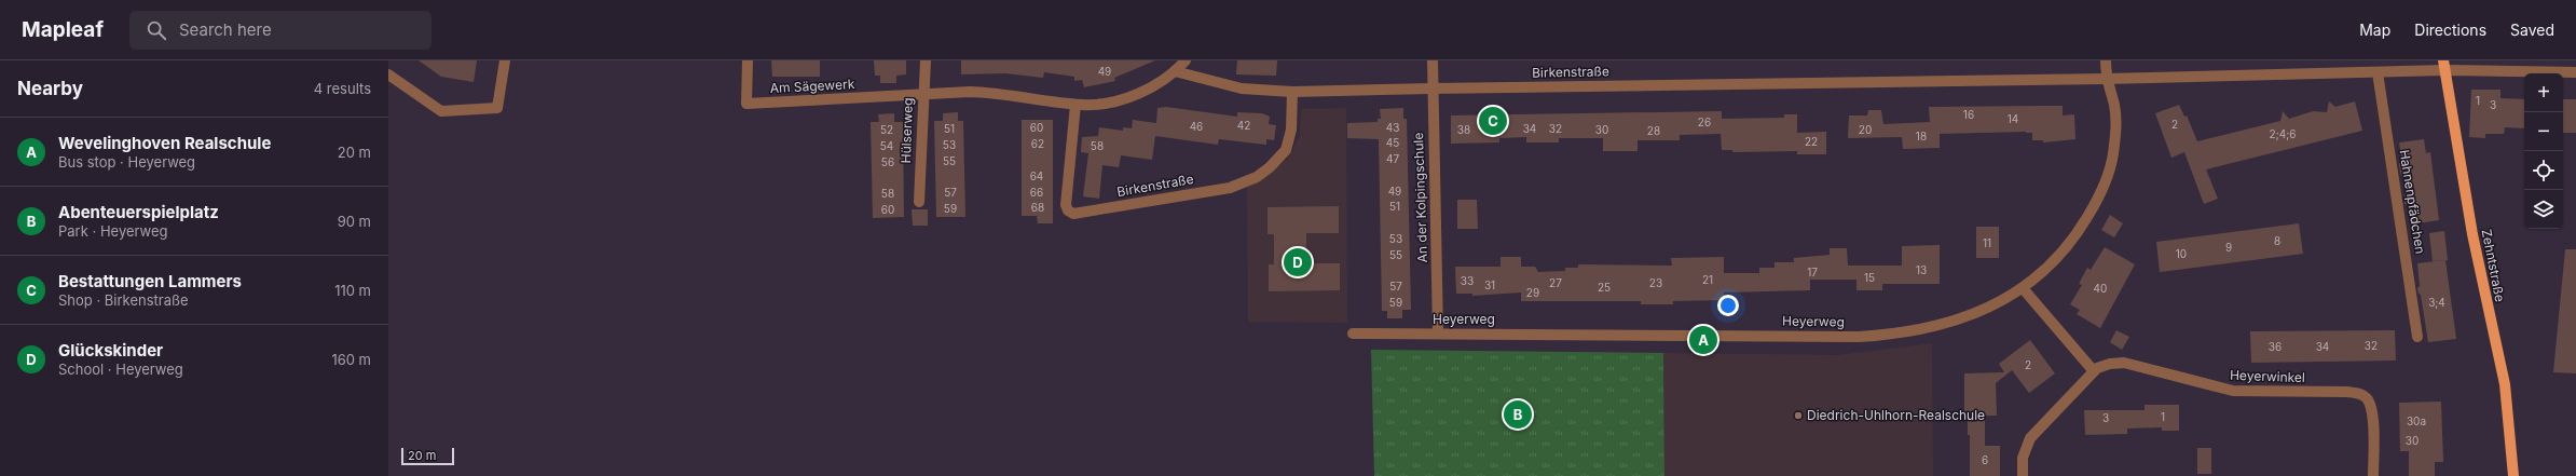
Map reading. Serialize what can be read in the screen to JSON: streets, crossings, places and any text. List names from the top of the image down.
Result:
{
  "streets": {
    "main road": ["Zehntstraße"],
    "street": [
      "Birkenstraße",
      "Am Sägewerk",
      "Hülserweg",
      "An der Kolpingschule",
      "Hahnenpfädchen",
      "Heyerweg",
      "Heyerwinkel"
    ]
  },
  "crossings": [
    ["Birkenstraße", "An der Kolpingschule"],
    ["Birkenstraße", "Hahnenpfädchen"],
    ["Birkenstraße", "Zehntstraße"],
    ["Birkenstraße", "Heyerweg"],
    ["Am Sägewerk", "Hülserweg"],
    ["An der Kolpingschule", "Heyerweg"]
  ],
  "places": ["Diedrich-Uhlhorn-Realschule"],
  "house_numbers": [
    "49",
    "1",
    "3",
    "16",
    "14",
    "26",
    "2",
    "42",
    "46",
    "60",
    "43",
    "51",
    "34",
    "32",
    "52",
    "38",
    "30",
    "20",
    "28",
    "2;4;6",
    "18",
    "22",
    "45",
    "62",
    "53",
    "54",
    "58",
    "47",
    "55",
    "56",
    "64",
    "49",
    "57",
    "66",
    "58",
    "51",
    "68",
    "59",
    "60",
    "53",
    "8",
    "11",
    "9",
    "10",
    "55",
    "13",
    "17",
    "15",
    "21",
    "33",
    "27",
    "23",
    "31",
    "57",
    "25",
    "40",
    "29",
    "59",
    "3;4",
    "32",
    "36",
    "34",
    "2",
    "1",
    "3",
    "30a",
    "30",
    "6"
  ],
  "scale_bar": "20 m",
  "page": {
    "header": "Mapleaf",
    "search": "Search here",
    "nav": ["Map", "Directions", "Saved"],
    "heading": ["Nearby", "4 results"],
    "map_buttons": ["+", "−"],
    "pins": [
      "C",
      "D",
      "A",
      "B"
    ],
    "list": [
      {
        "mark": "A",
        "name": "Wevelinghoven Realschule",
        "note": "Bus stop · Heyerweg",
        "value": "20 m"
      },
      {
        "mark": "B",
        "name": "Abenteuerspielplatz",
        "note": "Park · Heyerweg",
        "value": "90 m"
      },
      {
        "mark": "C",
        "name": "Bestattungen Lammers",
        "note": "Shop · Birkenstraße",
        "value": "110 m"
      },
      {
        "mark": "D",
        "name": "Glückskinder",
        "note": "School · Heyerweg",
        "value": "160 m"
      }
    ],
    "scale": "20 m"
  }
}
